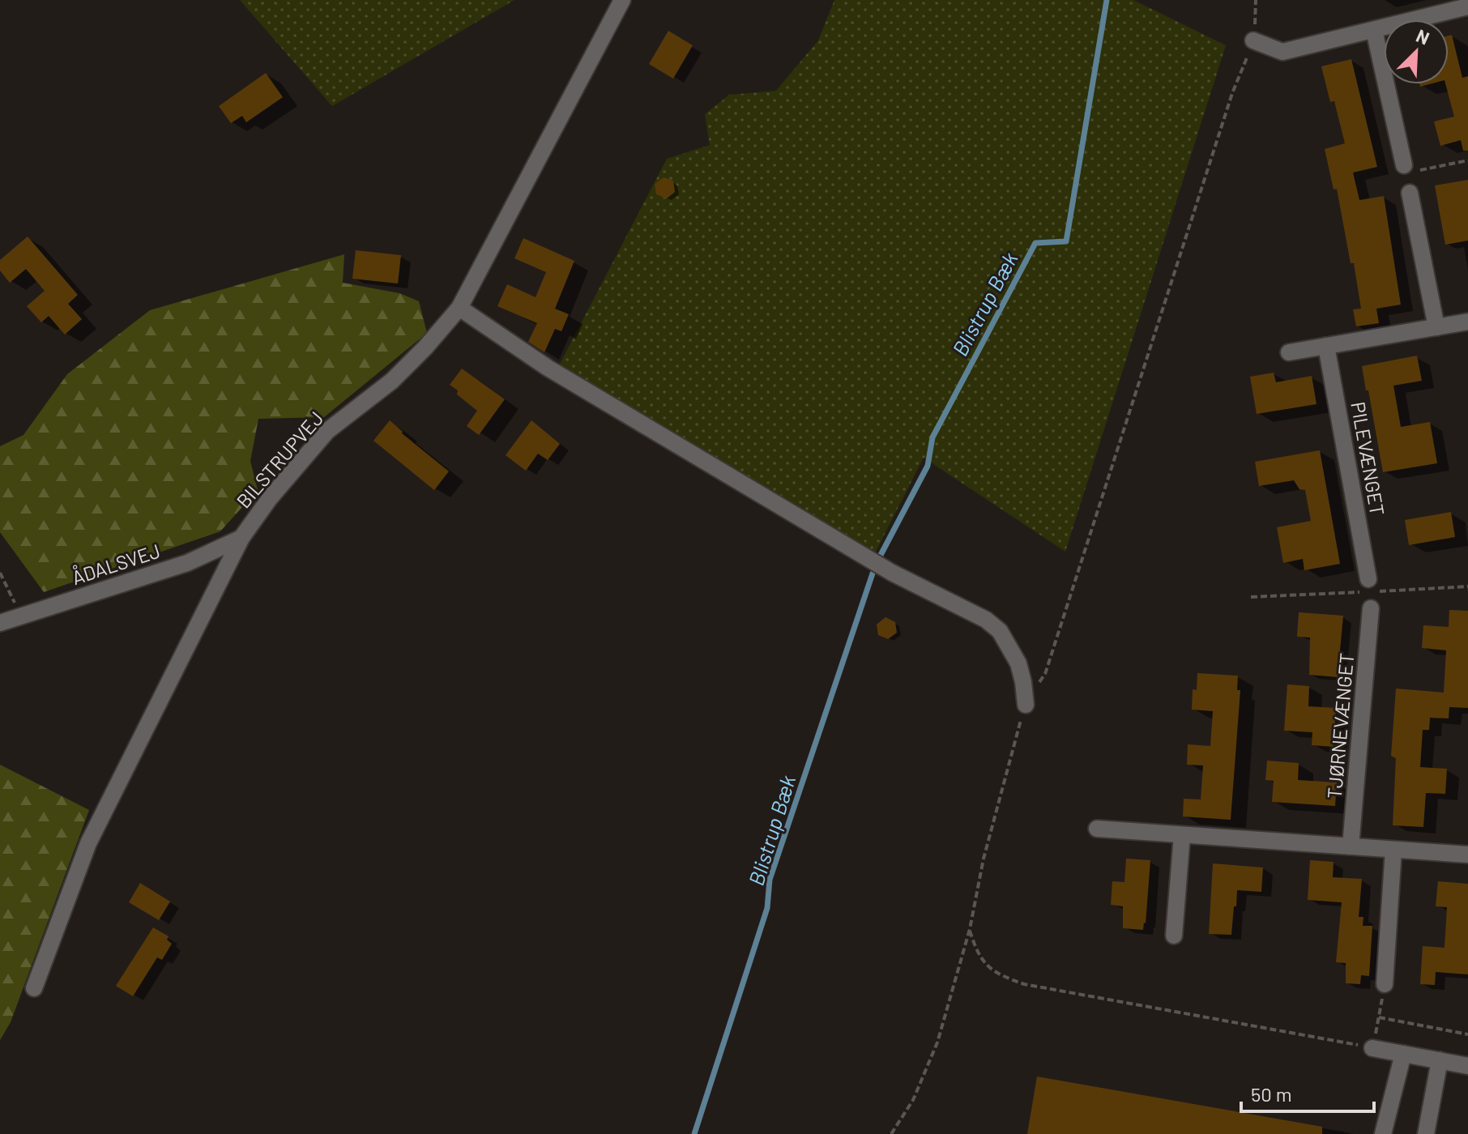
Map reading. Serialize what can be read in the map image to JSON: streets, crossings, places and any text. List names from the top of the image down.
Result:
{
  "streets": {
    "street": [
      "PILEVÆNGET",
      "BILSTRUPVEJ",
      "ÅDALSVEJ",
      "TJØRNEVÆNGET"
    ]
  },
  "crossings": [
    ["BILSTRUPVEJ", "ÅDALSVEJ"]
  ],
  "water": ["Blistrup Bæk"],
  "scale_bar": "50 m",
  "north": "top right"
}
